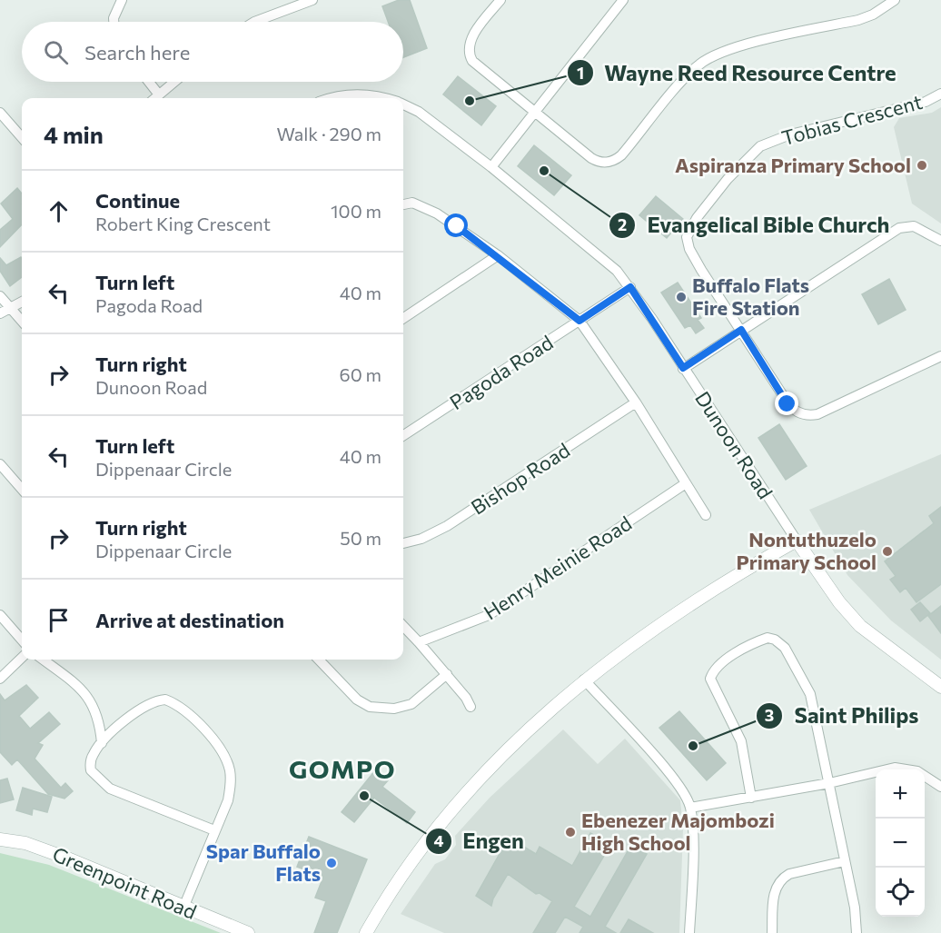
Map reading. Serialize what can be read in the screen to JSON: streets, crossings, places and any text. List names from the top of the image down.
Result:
{
  "streets": {
    "street": [
      "Tobias Crescent",
      "Pagoda Road",
      "Dunoon Road",
      "Bishop Road",
      "Henry Meinie Road",
      "Greenpoint Road"
    ]
  },
  "crossings": [
    ["Pagoda Road", "Dunoon Road"]
  ],
  "districts": ["GOMPO"],
  "places": [
    "Wayne Reed Resource Centre",
    "Aspiranza Primary School",
    "Evangelical Bible Church",
    "Buffalo Flats Fire Station",
    "Nontuthuzelo Primary School",
    "Saint Philips",
    "Engen",
    "Ebenezer Majombozi High School",
    "Spar Buffalo Flats"
  ],
  "page": {
    "search": "Search here",
    "heading": ["4 min", "Walk · 290 m"],
    "list": [
      ["Continue", "Robert King Crescent", "100 m"],
      ["Turn left", "Pagoda Road", "40 m"],
      ["Turn right", "Dunoon Road", "60 m"],
      ["Turn left", "Dippenaar Circle", "40 m"],
      ["Turn right", "Dippenaar Circle", "50 m"],
      "Arrive at destination"
    ],
    "map_buttons": ["+", "−"]
  }
}
